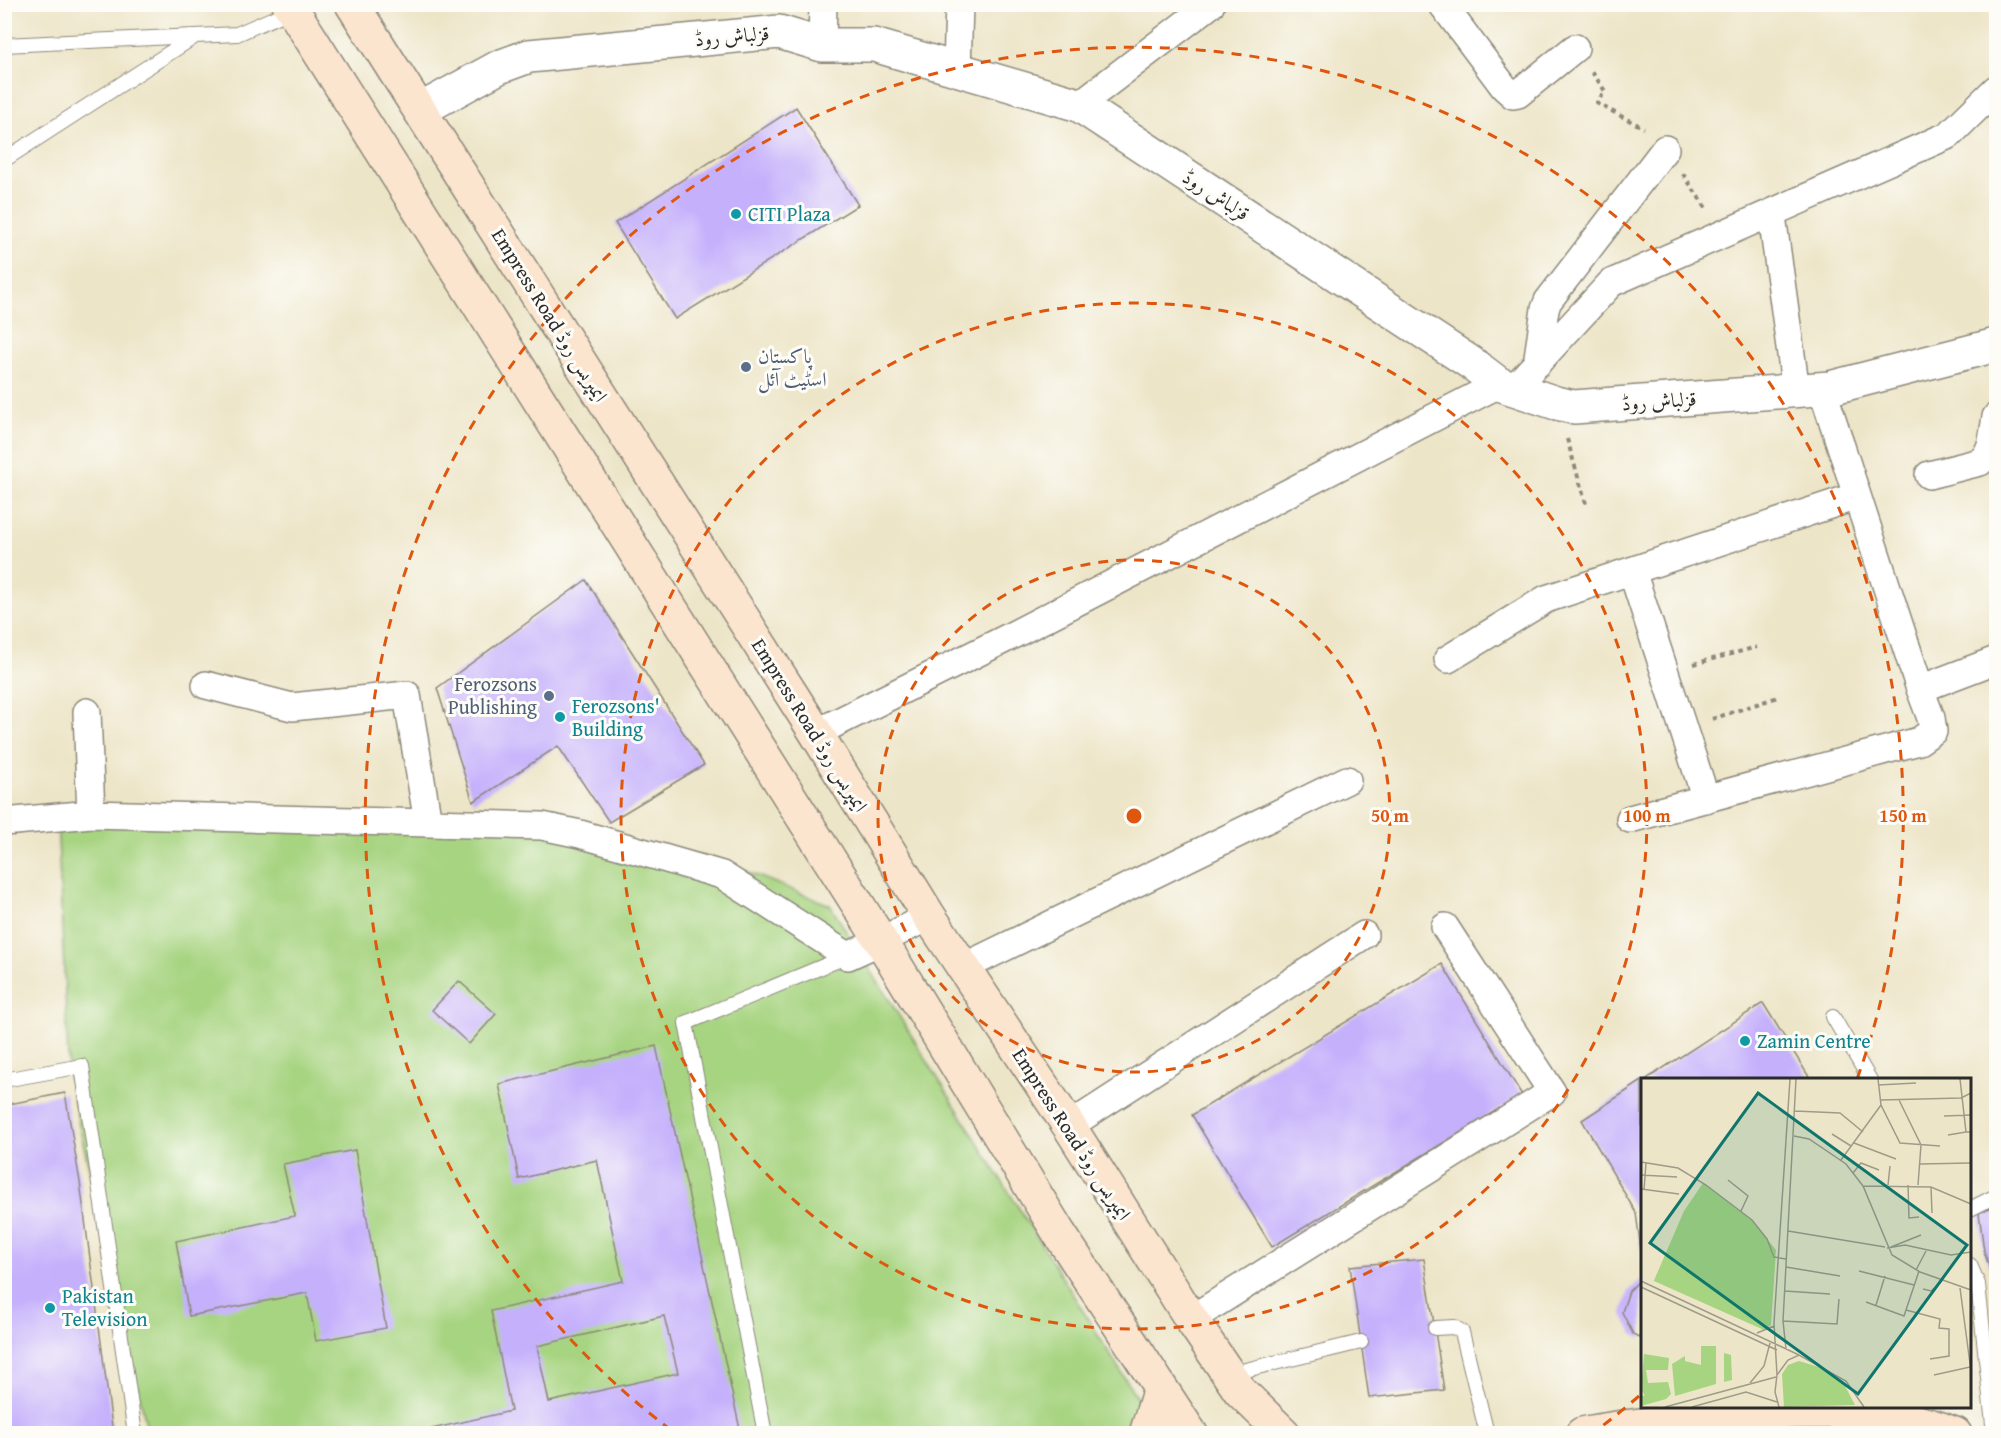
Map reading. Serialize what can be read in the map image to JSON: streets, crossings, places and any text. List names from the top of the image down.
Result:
{
  "streets": {
    "main road": ["Empress Road ایمپریس روڈ"],
    "street": ["قزلباش روڈ"]
  },
  "crossings": [
    ["قزلباش روڈ", "Empress Road ایمپریس روڈ"]
  ],
  "places": [
    "CITI Plaza",
    "پاکستان اسٹیٹ آئل",
    "Ferozsons Publishing",
    "Ferozsons' Building",
    "Zamin Centre",
    "Pakistan Television"
  ],
  "rings": ["50 m", "100 m", "150 m"]
}
